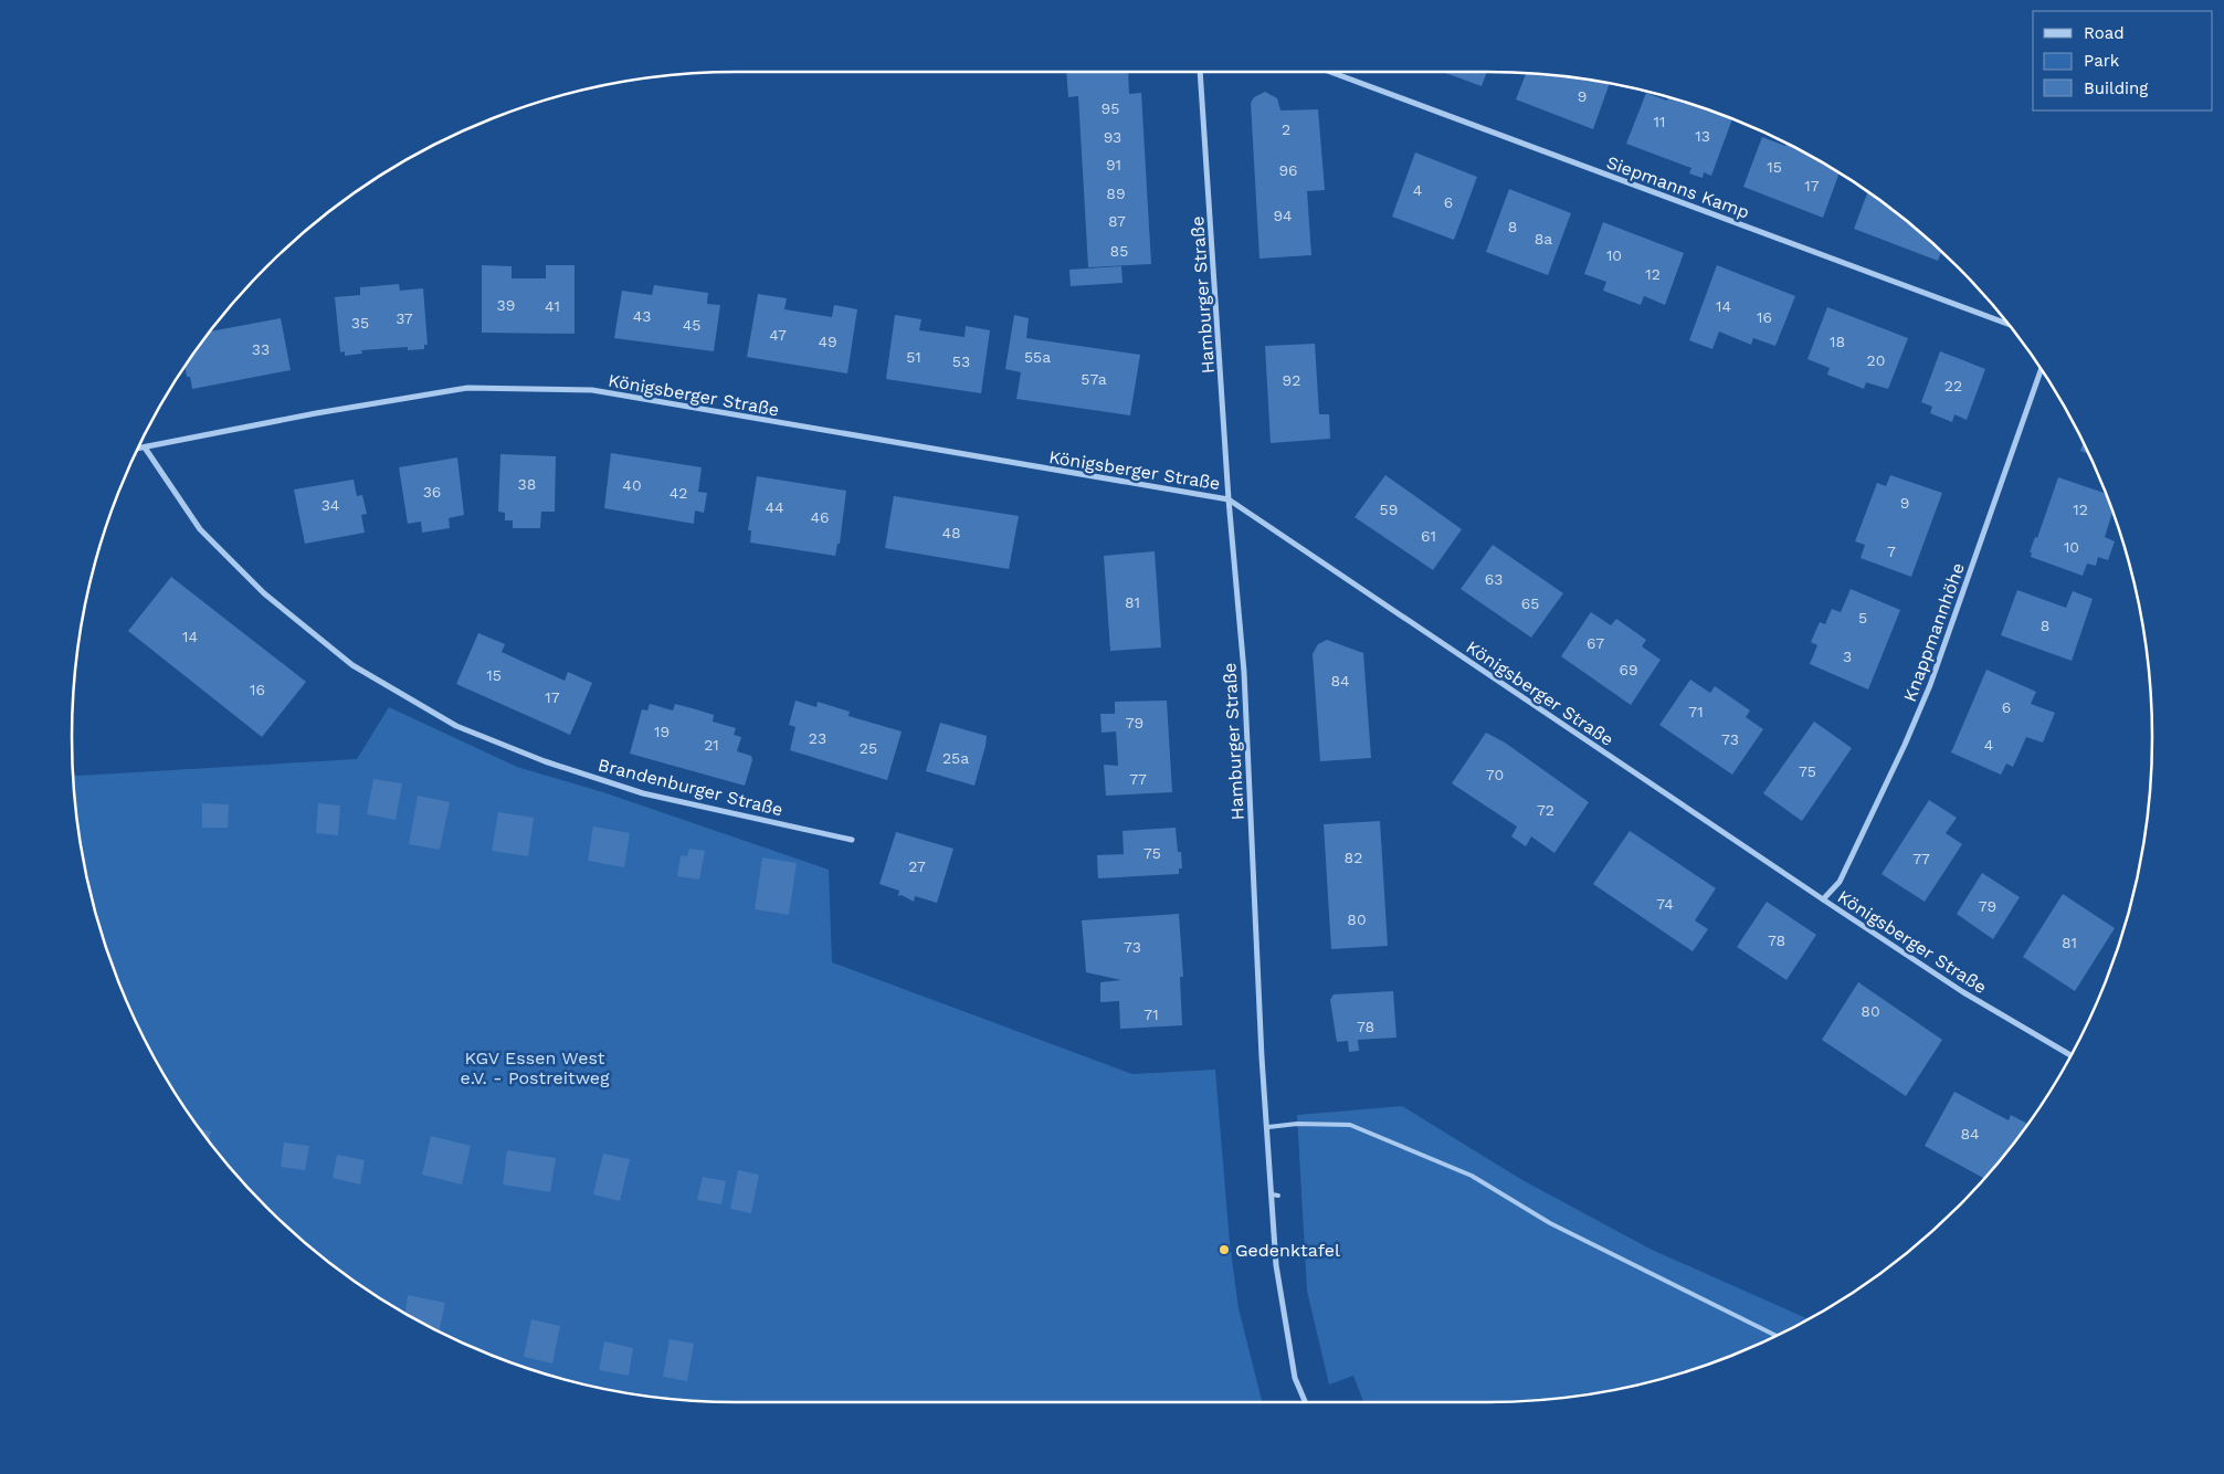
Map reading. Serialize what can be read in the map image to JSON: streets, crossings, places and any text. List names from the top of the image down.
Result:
{
  "streets": {
    "street": [
      "Siepmanns Kamp",
      "Hamburger Straße",
      "Königsberger Straße",
      "Knappmannhöhe",
      "Brandenburger Straße"
    ]
  },
  "crossings": [
    ["Hamburger Straße", "Königsberger Straße"],
    ["Königsberger Straße", "Knappmannhöhe"],
    ["Königsberger Straße", "Brandenburger Straße"]
  ],
  "parks": ["KGV Essen West e.V. - Postreitweg"],
  "places": ["Gedenktafel"],
  "house_numbers": [
    "9",
    "95",
    "11",
    "2",
    "13",
    "93",
    "91",
    "15",
    "96",
    "17",
    "4",
    "89",
    "6",
    "94",
    "87",
    "8",
    "8a",
    "85",
    "10",
    "12",
    "39",
    "41",
    "14",
    "43",
    "16",
    "37",
    "35",
    "45",
    "47",
    "49",
    "18",
    "33",
    "51",
    "55a",
    "20",
    "53",
    "57a",
    "92",
    "22",
    "38",
    "40",
    "36",
    "42",
    "9",
    "34",
    "44",
    "59",
    "12",
    "46",
    "48",
    "61",
    "10",
    "7",
    "63",
    "81",
    "65",
    "5",
    "8",
    "14",
    "67",
    "3",
    "69",
    "15",
    "84",
    "16",
    "17",
    "6",
    "71",
    "79",
    "19",
    "23",
    "73",
    "21",
    "4",
    "25",
    "25a",
    "75",
    "70",
    "77",
    "72",
    "75",
    "82",
    "77",
    "27",
    "74",
    "79",
    "80",
    "78",
    "81",
    "73",
    "80",
    "71",
    "78",
    "84"
  ],
  "legend": ["Road", "Park", "Building"]
}
